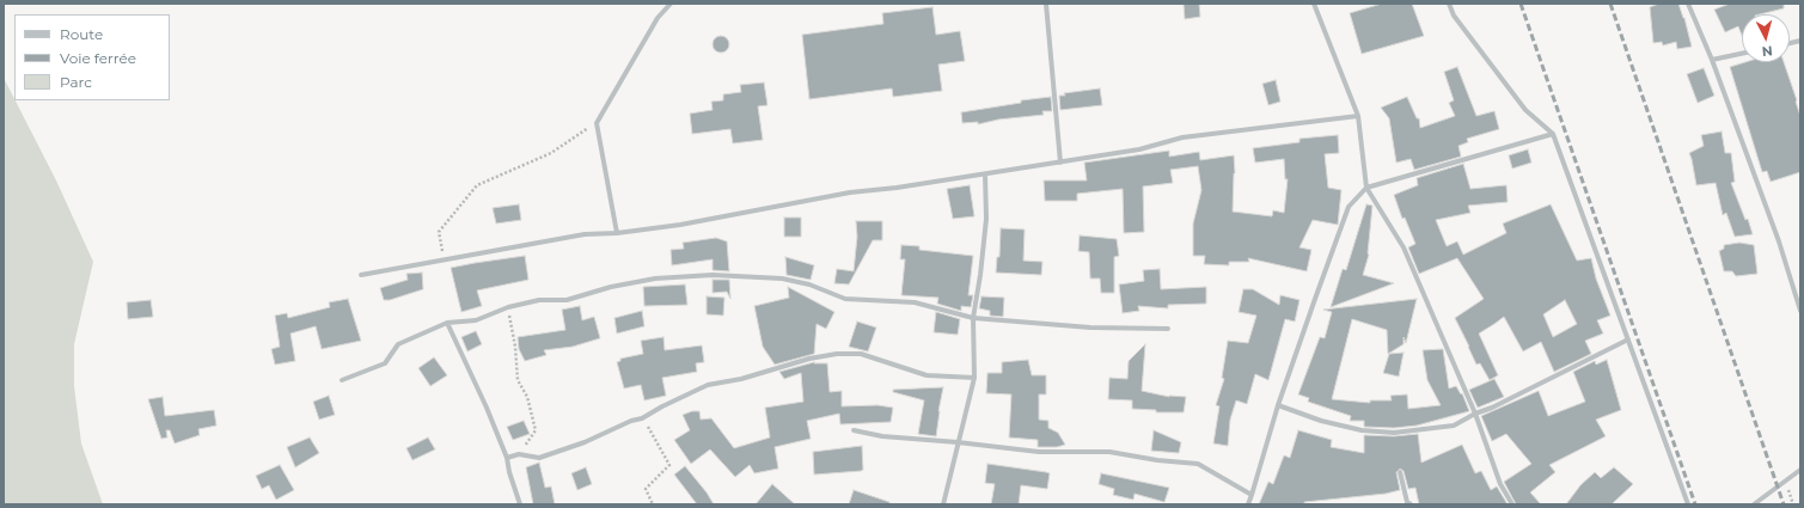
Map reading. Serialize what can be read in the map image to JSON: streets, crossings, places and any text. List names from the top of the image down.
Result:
{
  "legend": ["Route", "Voie ferrée", "Parc"],
  "north": "bottom"
}
